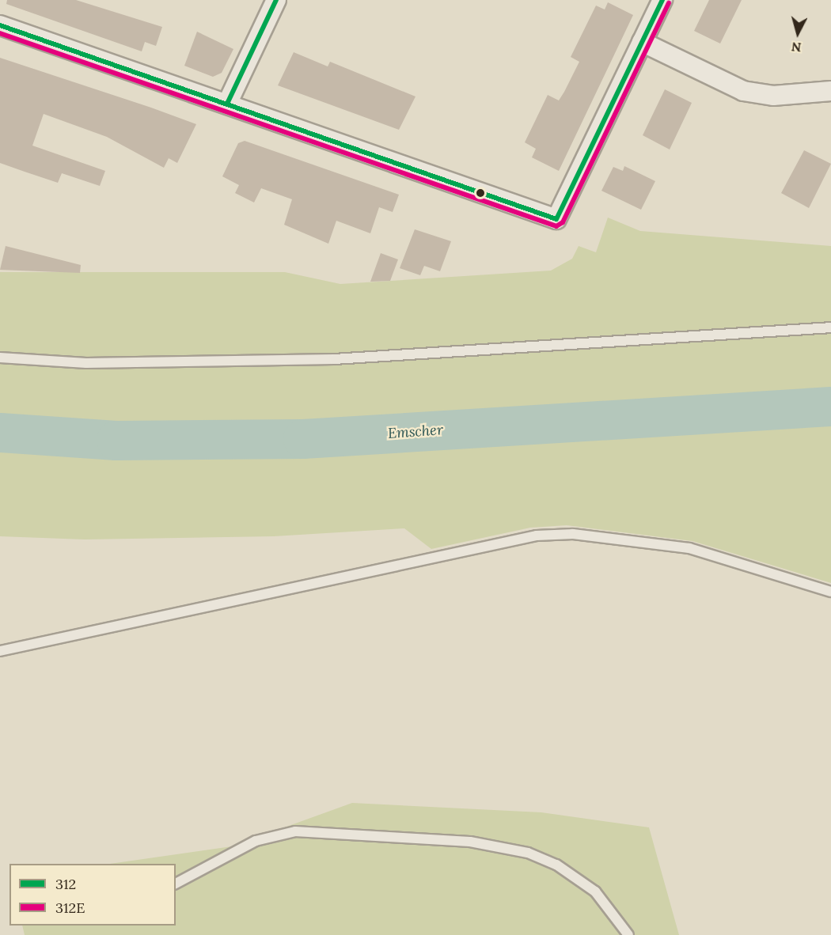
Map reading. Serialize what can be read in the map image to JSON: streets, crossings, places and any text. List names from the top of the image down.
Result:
{
  "water": ["Emscher"],
  "lines": ["transit line 312", "transit line 312E"],
  "legend": ["312", "312E"],
  "north": "bottom"
}
